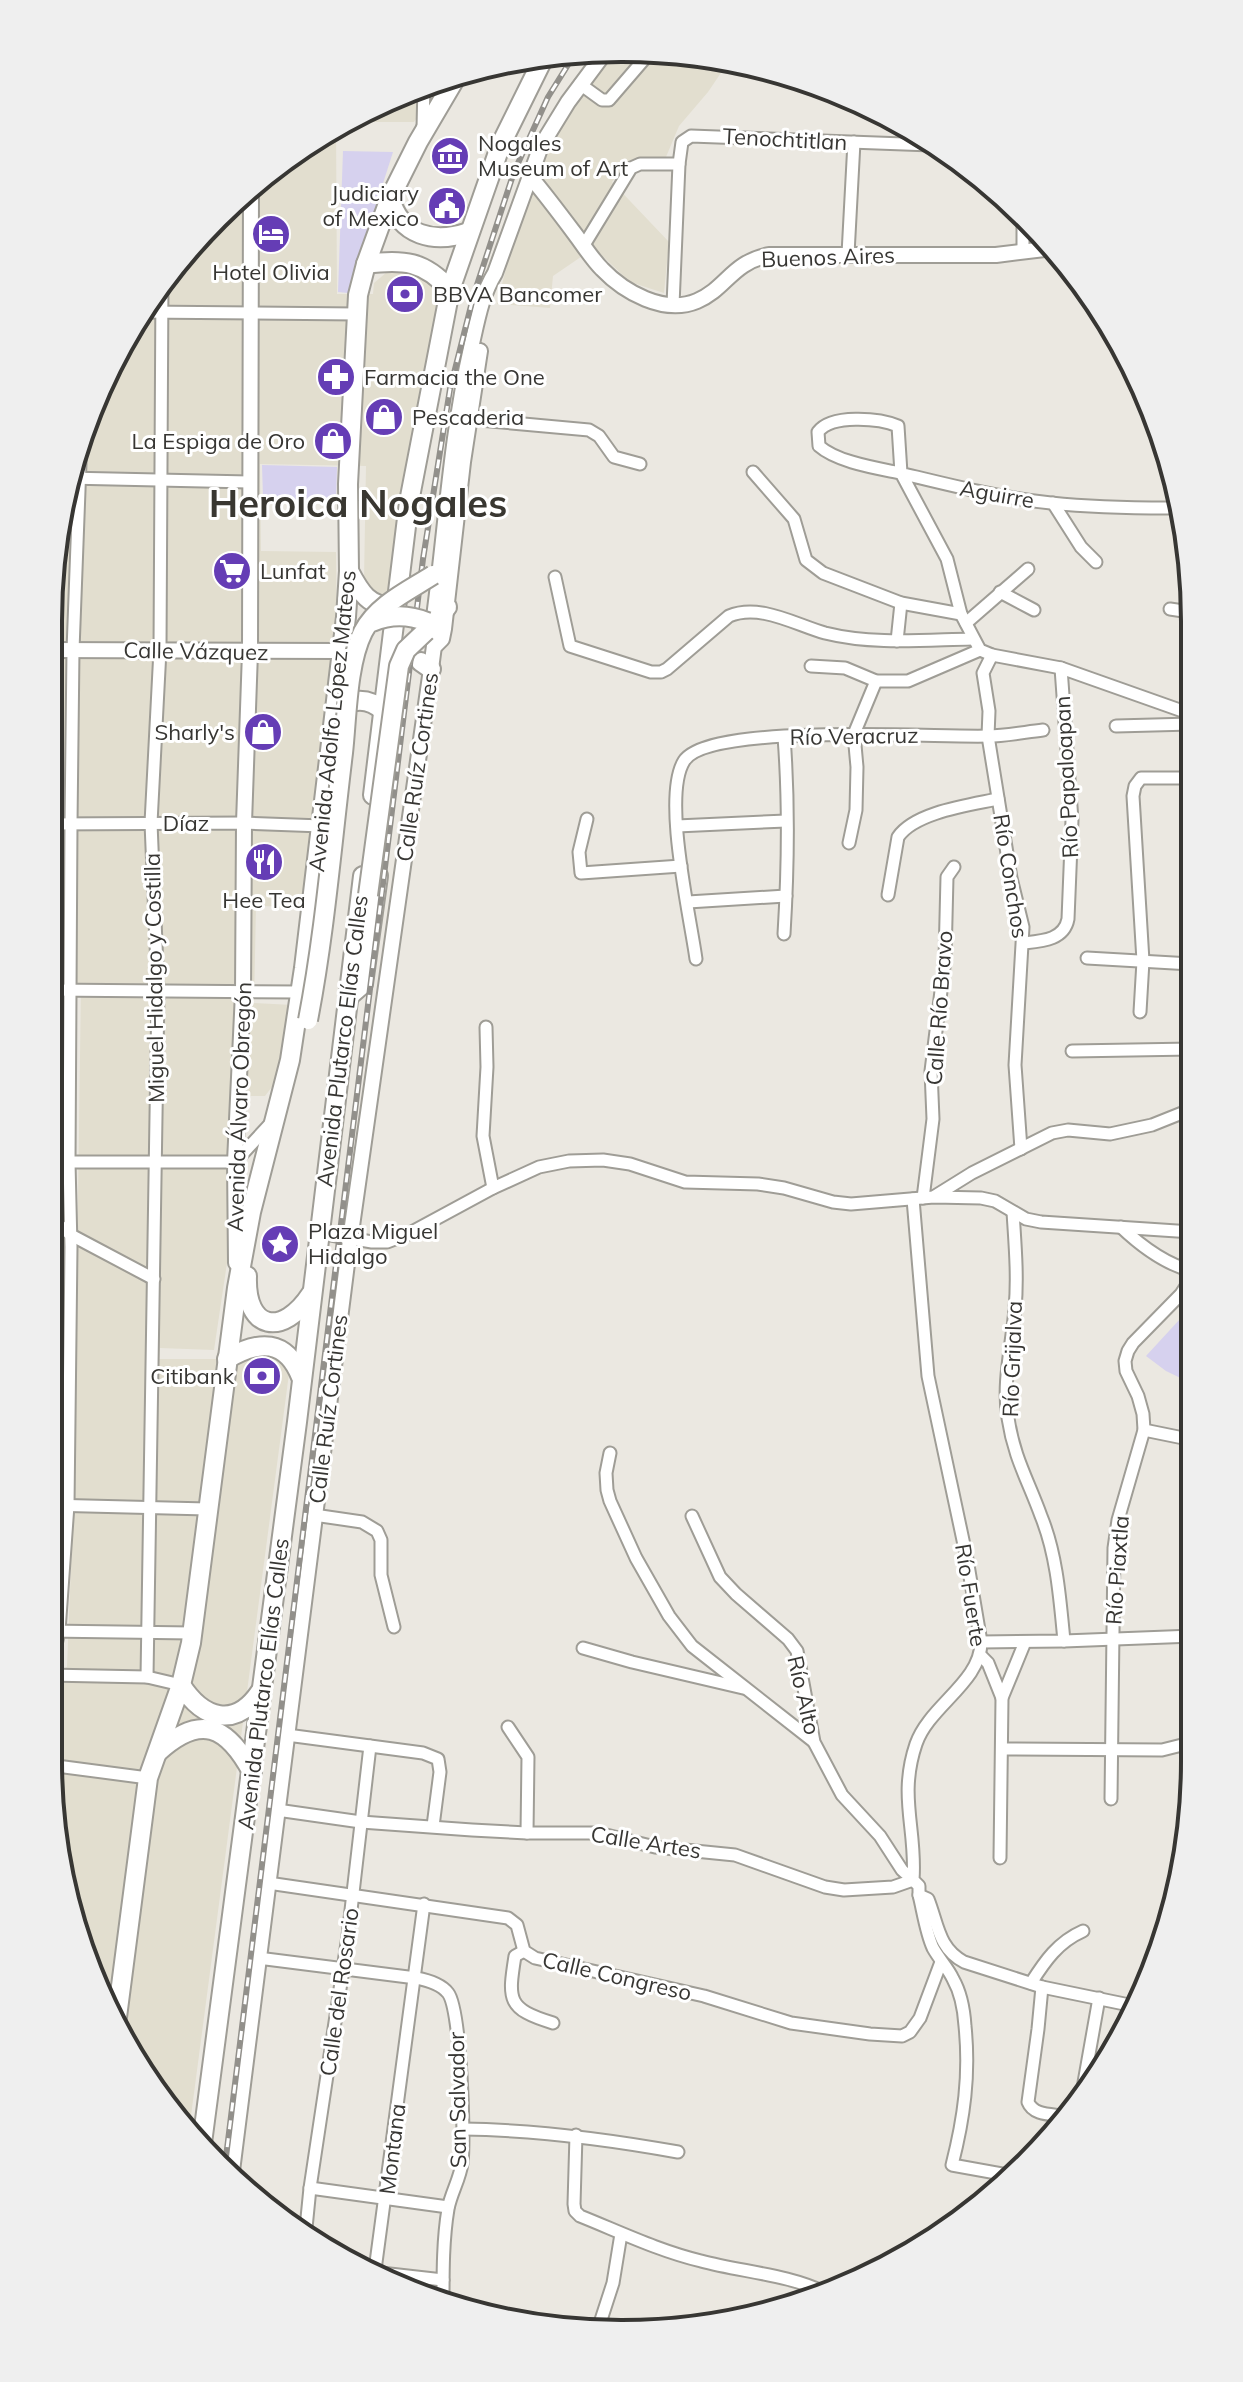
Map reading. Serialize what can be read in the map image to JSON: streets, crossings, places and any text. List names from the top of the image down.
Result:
{
  "streets": {
    "highway": ["Avenida Adolfo López Mateos", "Avenida Plutarco Elías Calles", "Avenida Álvaro Obregón"],
    "street": [
      "Tenochtitlan",
      "Buenos Aires",
      "Aguirre",
      "Calle Vázquez",
      "Río Veracruz",
      "Calle Ruíz Cortines",
      "Río Papaloapan",
      "Díaz",
      "Río Conchos",
      "Miguel Hidalgo y Costilla",
      "Calle Río Bravo",
      "Río Grijalva",
      "Río Piaxtla",
      "Río Fuerte",
      "Río Alto",
      "Calle Artes",
      "Calle Congreso",
      "Calle del Rosario",
      "San Salvador",
      "Montana"
    ]
  },
  "crossings": [
    ["Calle Vázquez", "Avenida Adolfo López Mateos"],
    ["Calle Vázquez", "Miguel Hidalgo y Costilla"],
    ["Calle Vázquez", "Avenida Álvaro Obregón"],
    ["Avenida Adolfo López Mateos", "Díaz"],
    ["Avenida Adolfo López Mateos", "Avenida Álvaro Obregón"],
    ["Río Veracruz", "Río Conchos"],
    ["Calle Ruíz Cortines", "Calle Artes"],
    ["Calle Ruíz Cortines", "Calle Congreso"],
    ["Río Papaloapan", "Río Conchos"],
    ["Díaz", "Miguel Hidalgo y Costilla"],
    ["Díaz", "Avenida Álvaro Obregón"],
    ["Calle Río Bravo", "Río Fuerte"],
    ["Río Fuerte", "Río Alto"],
    ["Río Fuerte", "Calle Artes"],
    ["Río Alto", "Calle Artes"],
    ["Calle Artes", "Calle del Rosario"],
    ["Calle Congreso", "Calle del Rosario"],
    ["Calle Congreso", "Montana"],
    ["San Salvador", "Montana"]
  ],
  "districts": ["Heroica Nogales"],
  "places": {
    "museum": ["Nogales Museum of Art"],
    "public building": ["Judiciary of Mexico"],
    "hotel": ["Hotel Olivia"],
    "bank": ["BBVA Bancomer", "Citibank"],
    "pharmacy": ["Farmacia the One"],
    "shop": ["Pescaderia", "La Espiga de Oro", "Sharly's"],
    "supermarket": ["Lunfat"],
    "restaurant": ["Hee Tea"],
    "place": ["Plaza Miguel Hidalgo"]
  }
}
